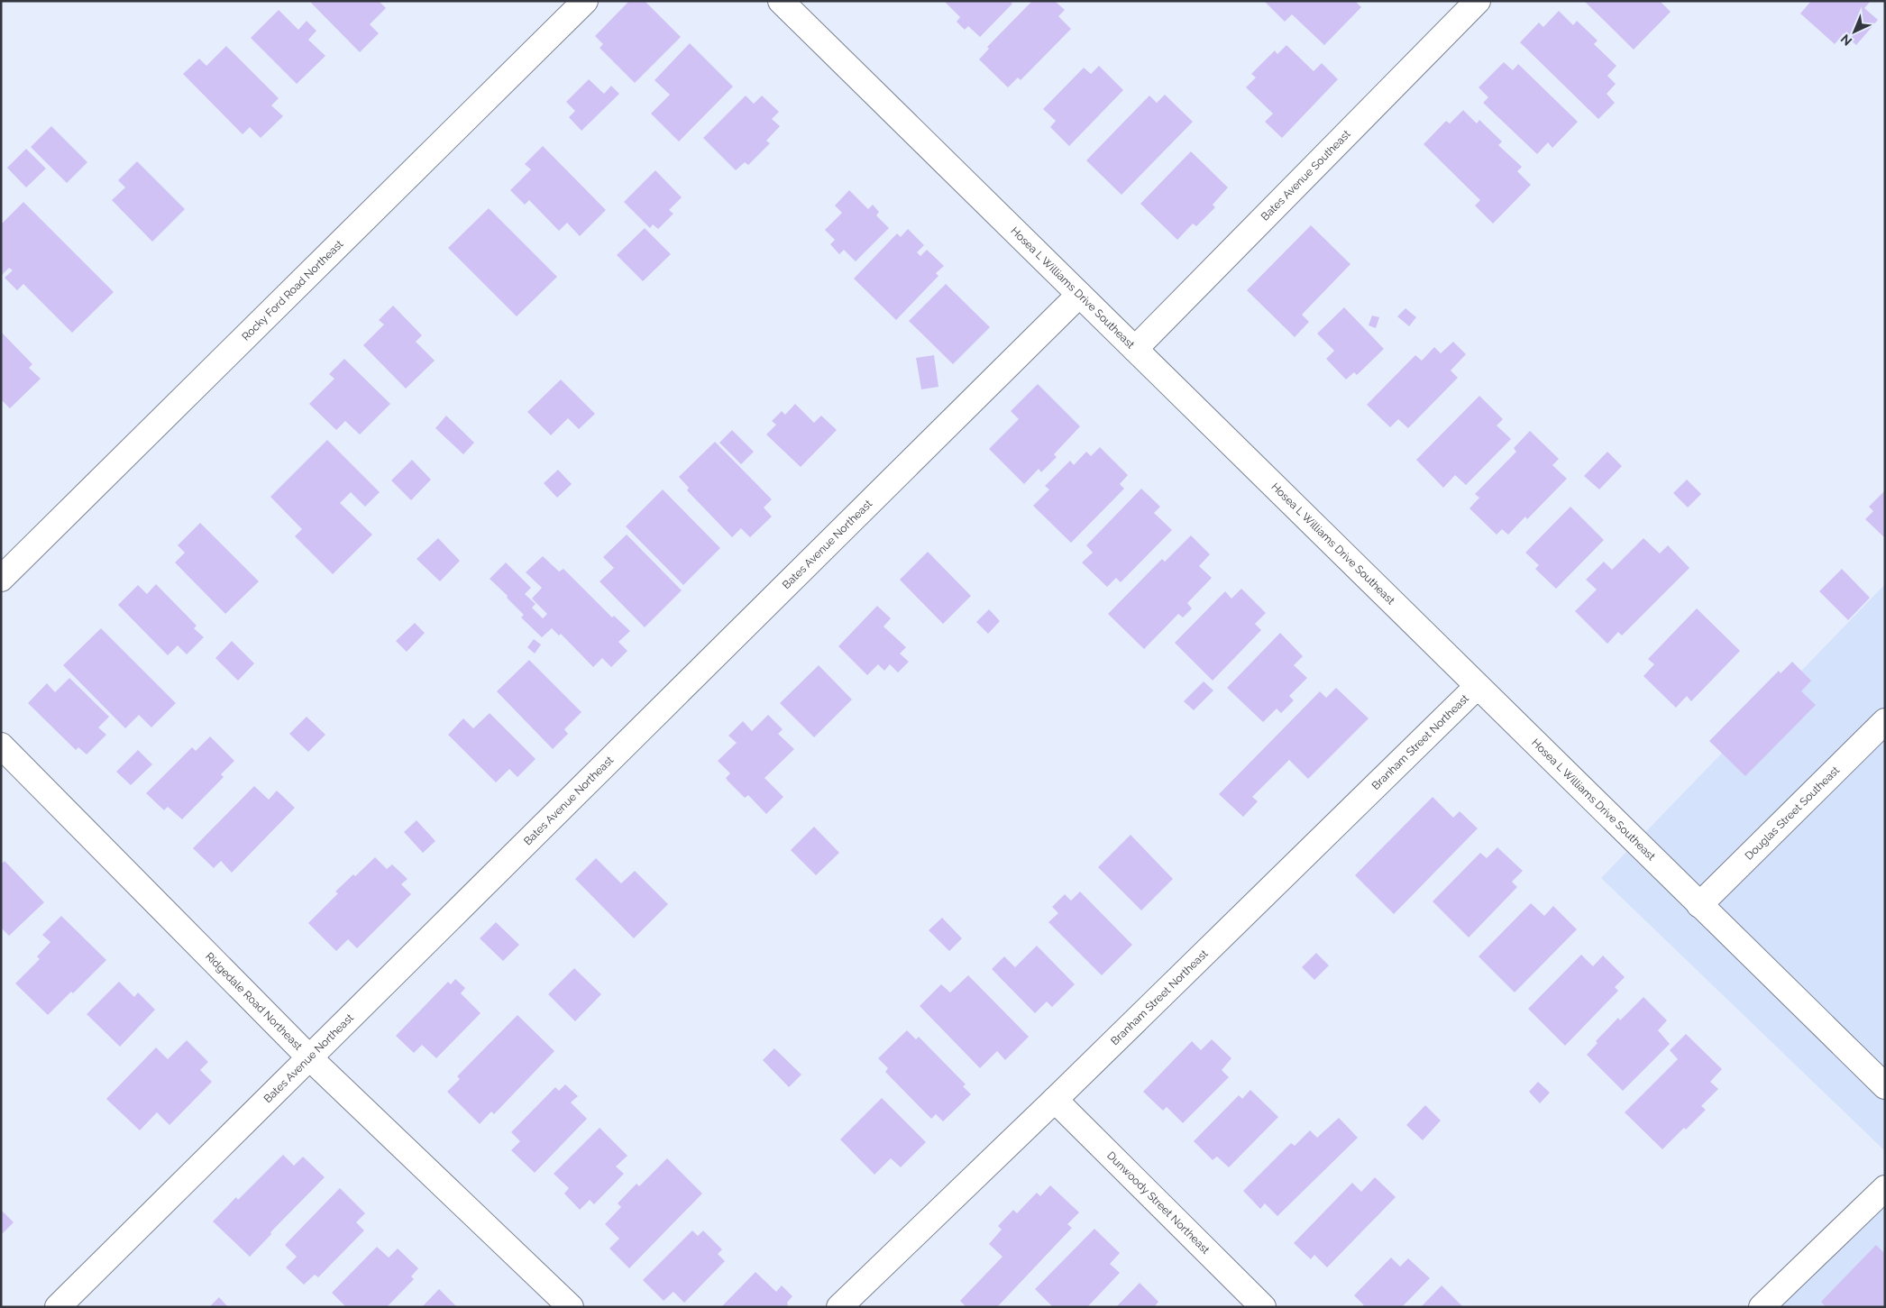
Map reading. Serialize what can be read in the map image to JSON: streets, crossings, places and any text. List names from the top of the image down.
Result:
{
  "streets": {
    "street": [
      "Bates Avenue Southeast",
      "Hosea L Williams Drive Southeast",
      "Rocky Ford Road Northeast",
      "Bates Avenue Northeast",
      "Branham Street Northeast",
      "Douglas Street Southeast",
      "Ridgedale Road Northeast",
      "Dunwoody Street Northeast"
    ]
  },
  "crossings": [
    ["Bates Avenue Southeast", "Hosea L Williams Drive Southeast"],
    ["Hosea L Williams Drive Southeast", "Bates Avenue Northeast"],
    ["Hosea L Williams Drive Southeast", "Branham Street Northeast"],
    ["Hosea L Williams Drive Southeast", "Douglas Street Southeast"],
    ["Bates Avenue Northeast", "Ridgedale Road Northeast"],
    ["Branham Street Northeast", "Dunwoody Street Northeast"]
  ],
  "north": "bottom left"
}
